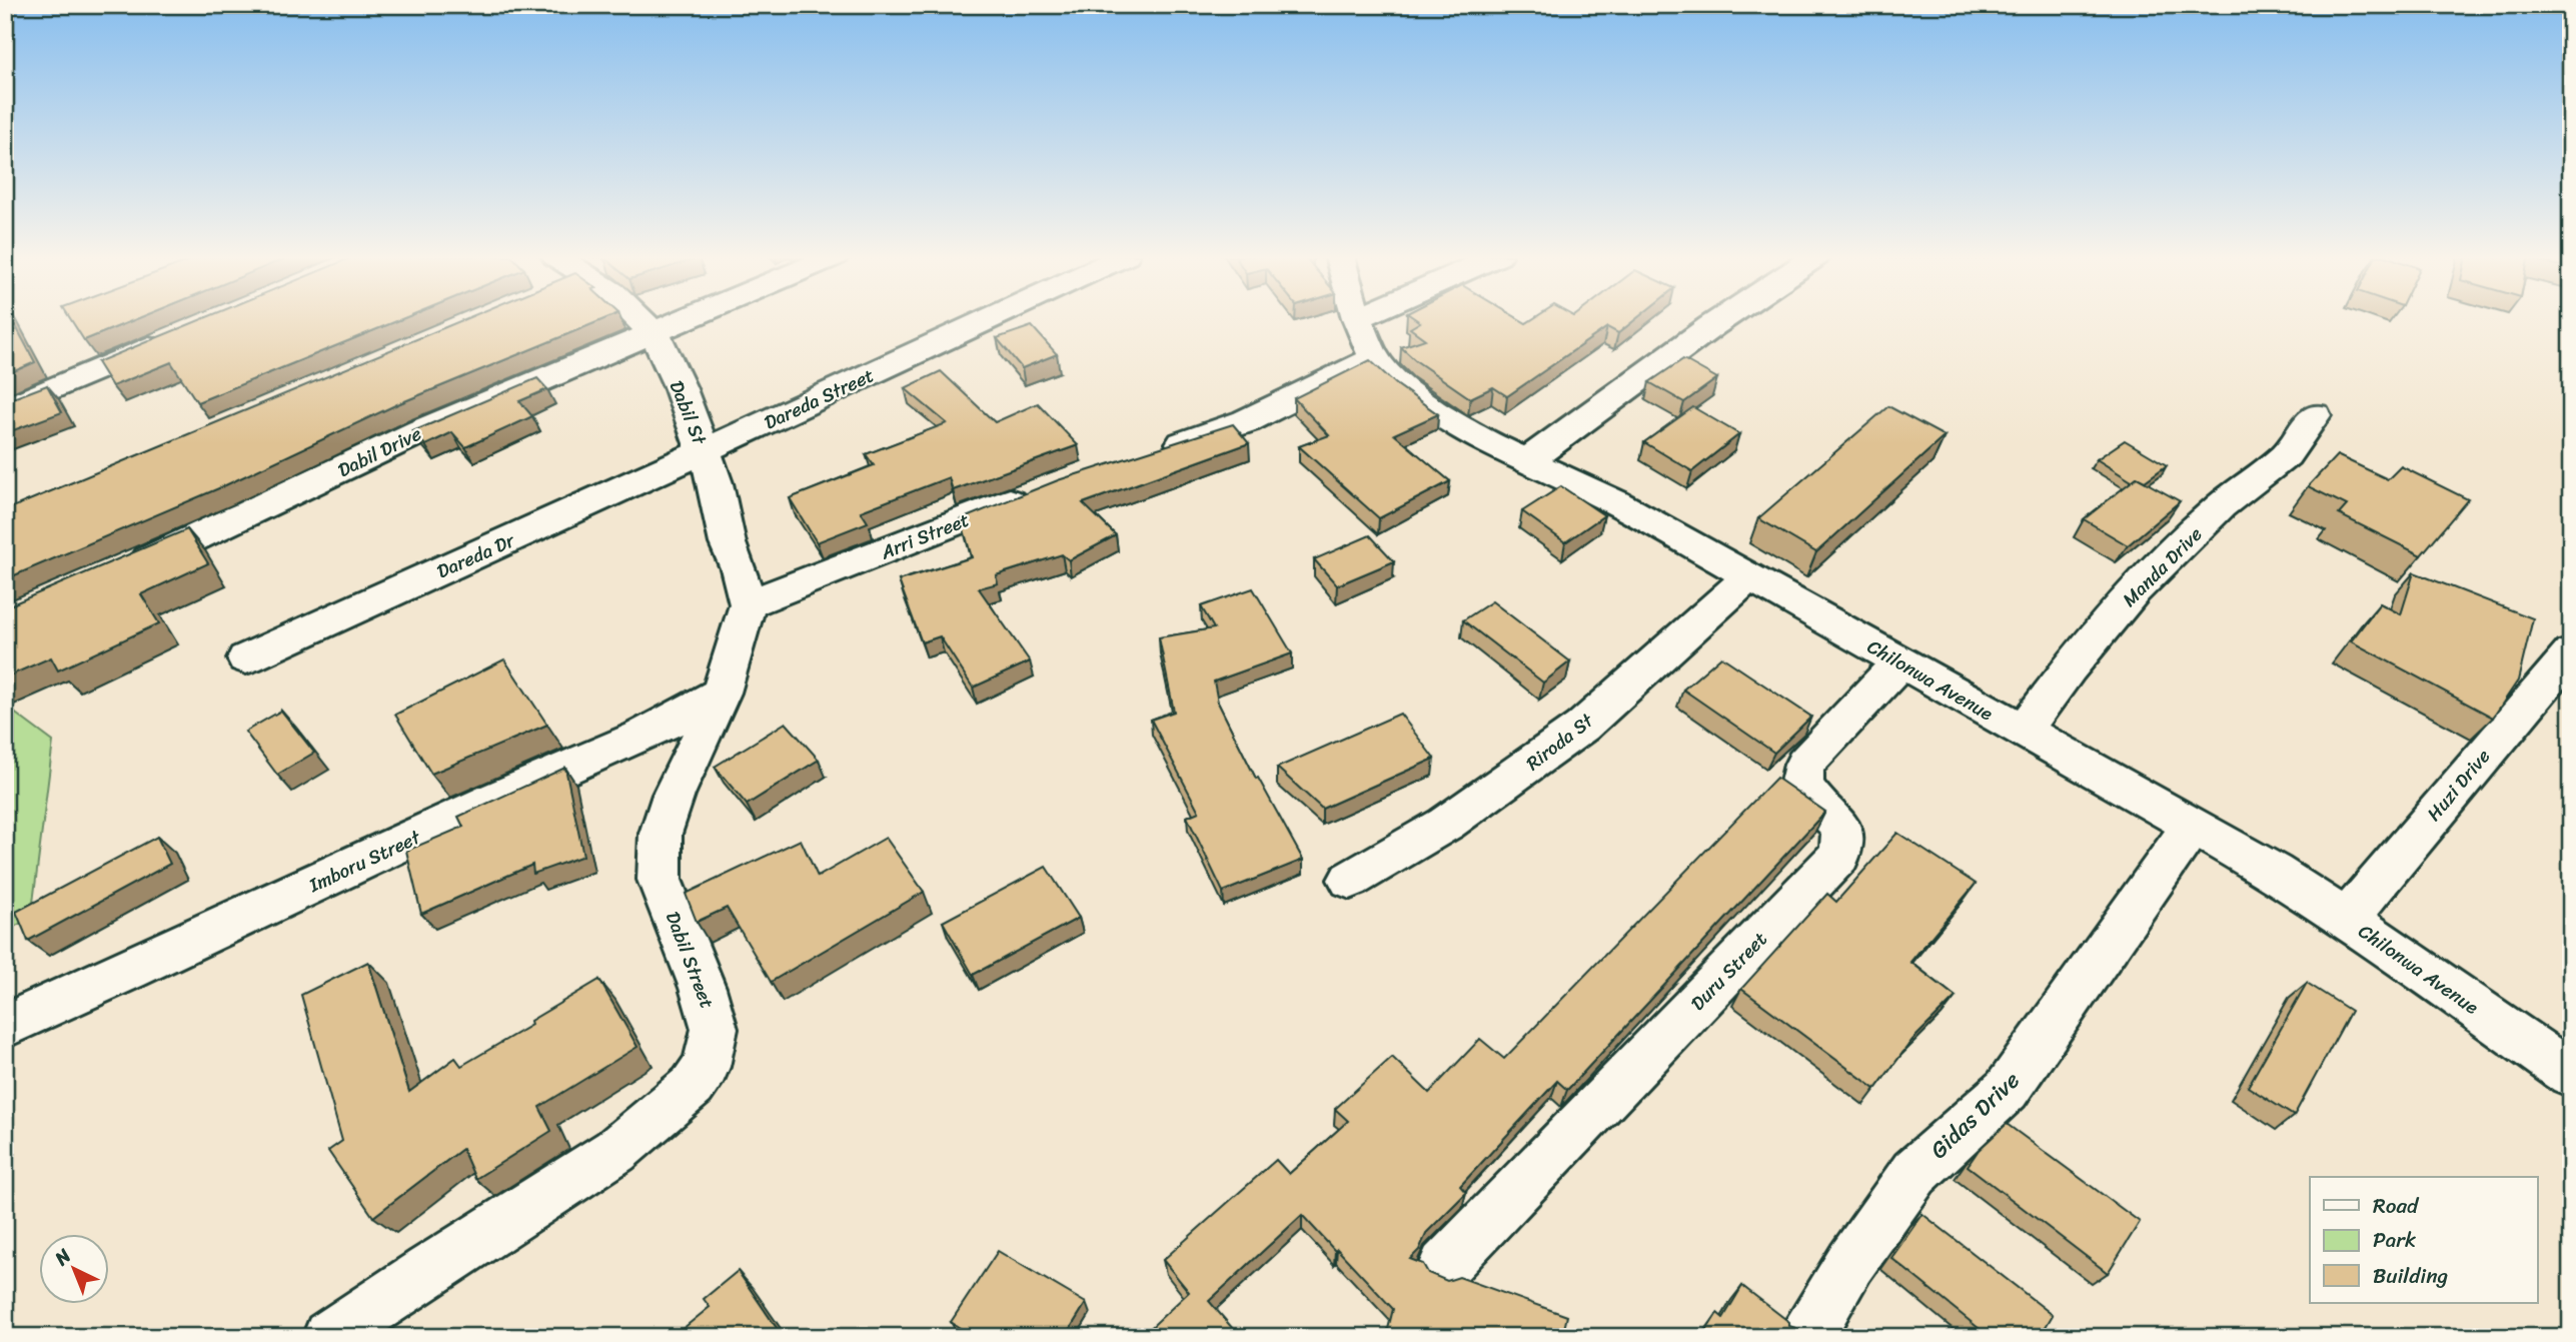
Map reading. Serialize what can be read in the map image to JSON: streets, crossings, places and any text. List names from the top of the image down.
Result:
{
  "streets": {
    "street": [
      "Dareda Street",
      "Dabil St",
      "Dabil Drive",
      "Arri Street",
      "Dareda Dr",
      "Manda Drive",
      "Chilonwa Avenue",
      "Riroda St",
      "Huzi Drive",
      "Imboru Street",
      "Dabil Street",
      "Duru Street",
      "Gidas Drive"
    ]
  },
  "crossings": [
    ["Dareda Street", "Dabil St"],
    ["Dareda Street", "Dareda Dr"],
    ["Dabil St", "Dabil Drive"],
    ["Dabil St", "Dareda Dr"],
    ["Arri Street", "Dabil Street"],
    ["Manda Drive", "Chilonwa Avenue"],
    ["Chilonwa Avenue", "Riroda St"],
    ["Chilonwa Avenue", "Huzi Drive"],
    ["Chilonwa Avenue", "Duru Street"],
    ["Chilonwa Avenue", "Gidas Drive"],
    ["Imboru Street", "Dabil Street"]
  ],
  "legend": ["Road", "Park", "Building"],
  "north": "top left"
}
